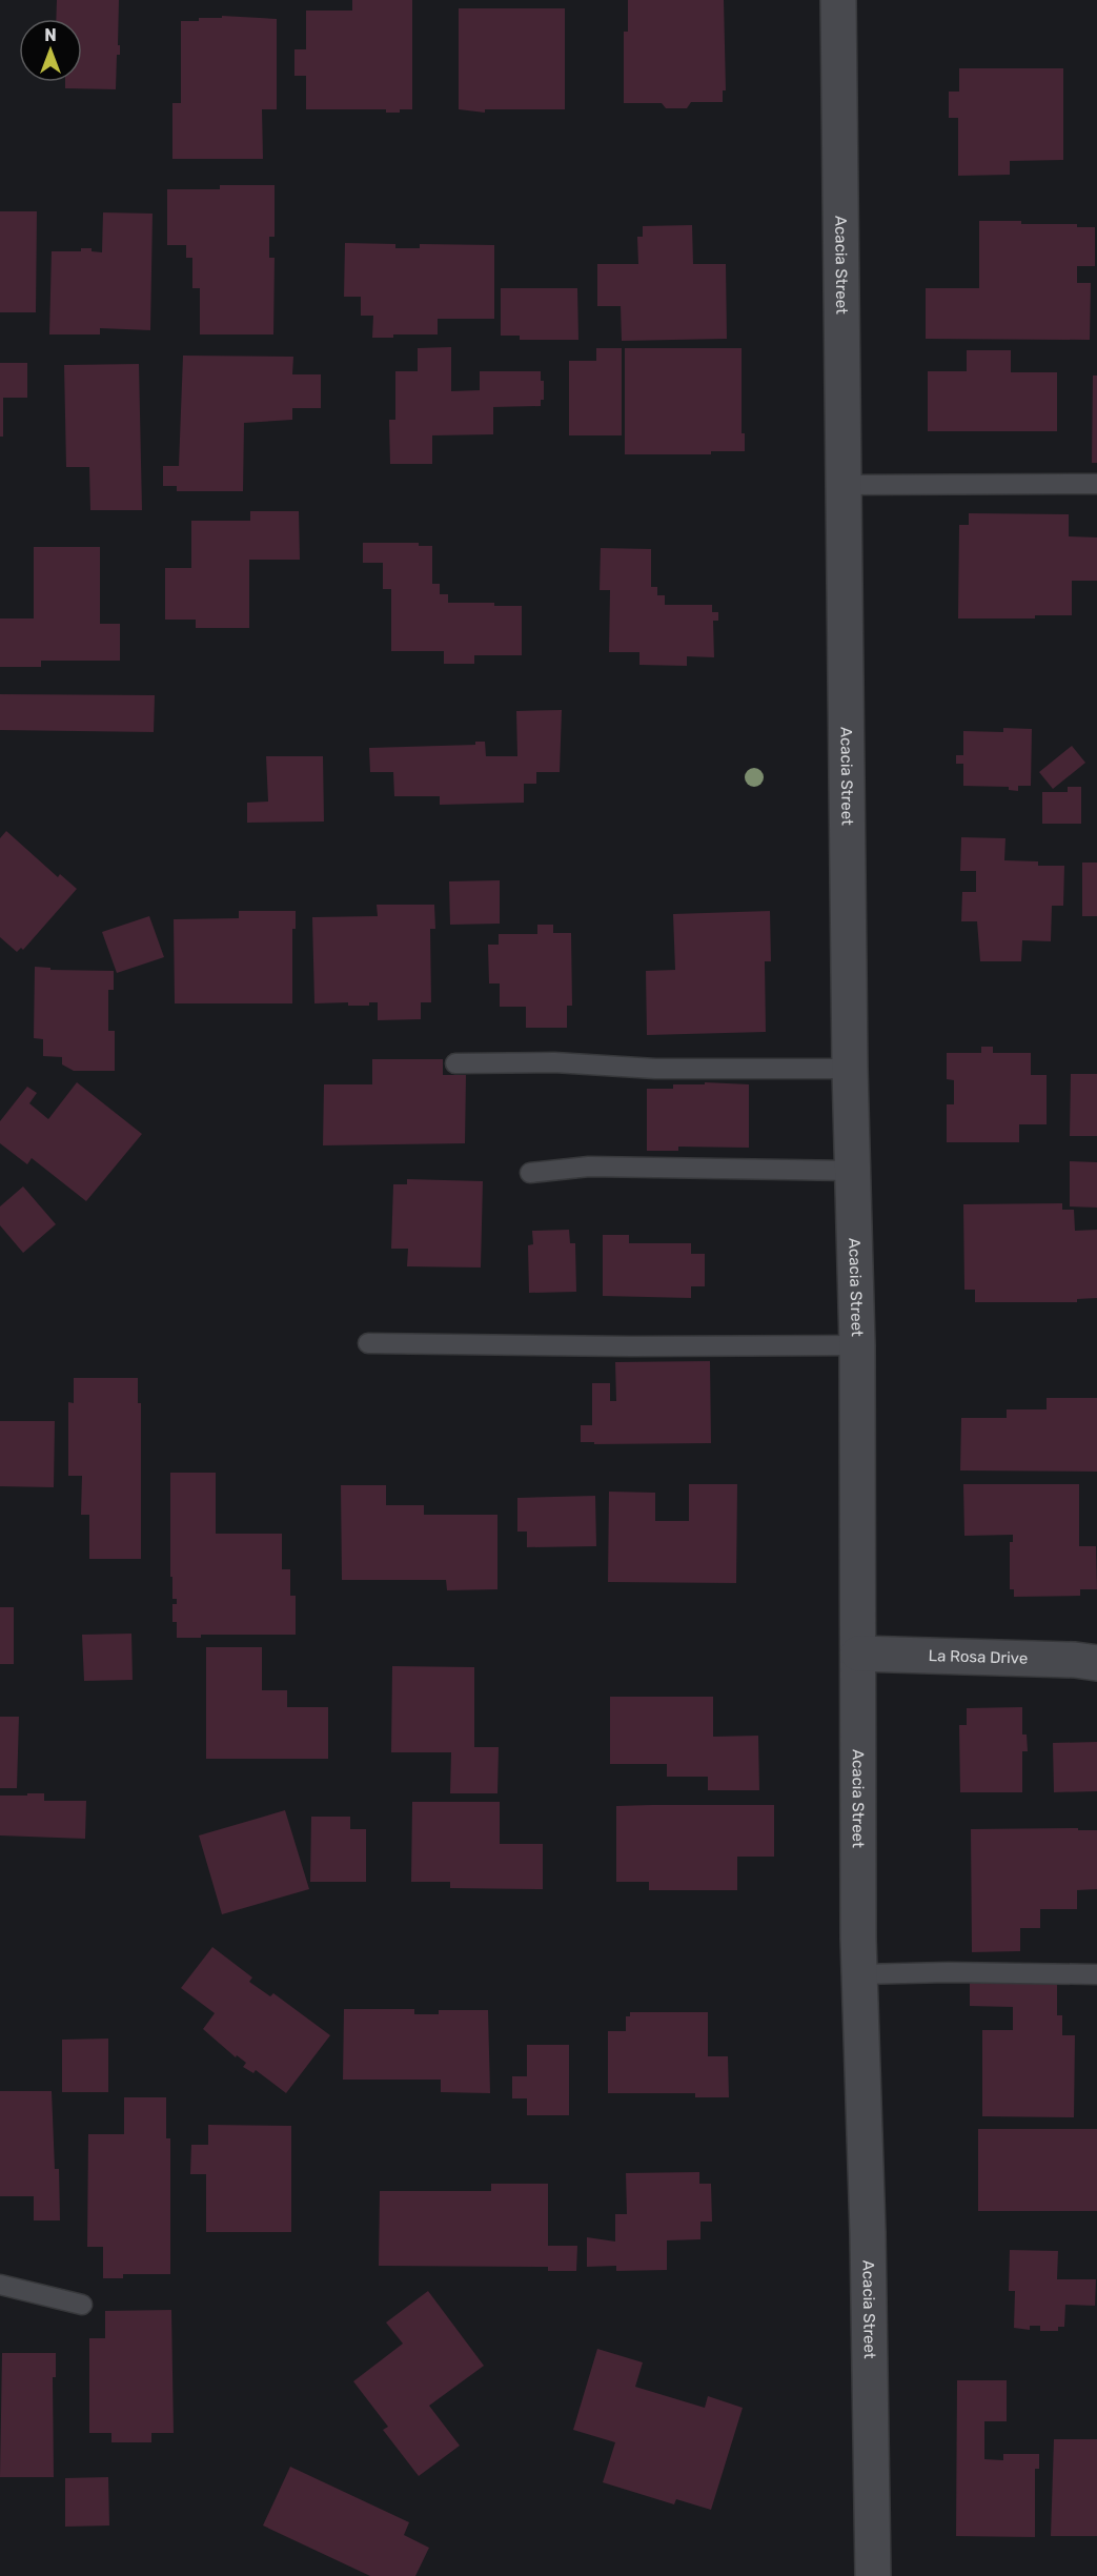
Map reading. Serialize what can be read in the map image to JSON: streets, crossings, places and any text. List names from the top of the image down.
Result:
{
  "streets": {
    "street": ["Acacia Street", "La Rosa Drive"]
  },
  "crossings": [
    ["Acacia Street", "La Rosa Drive"]
  ],
  "north": "top"
}
